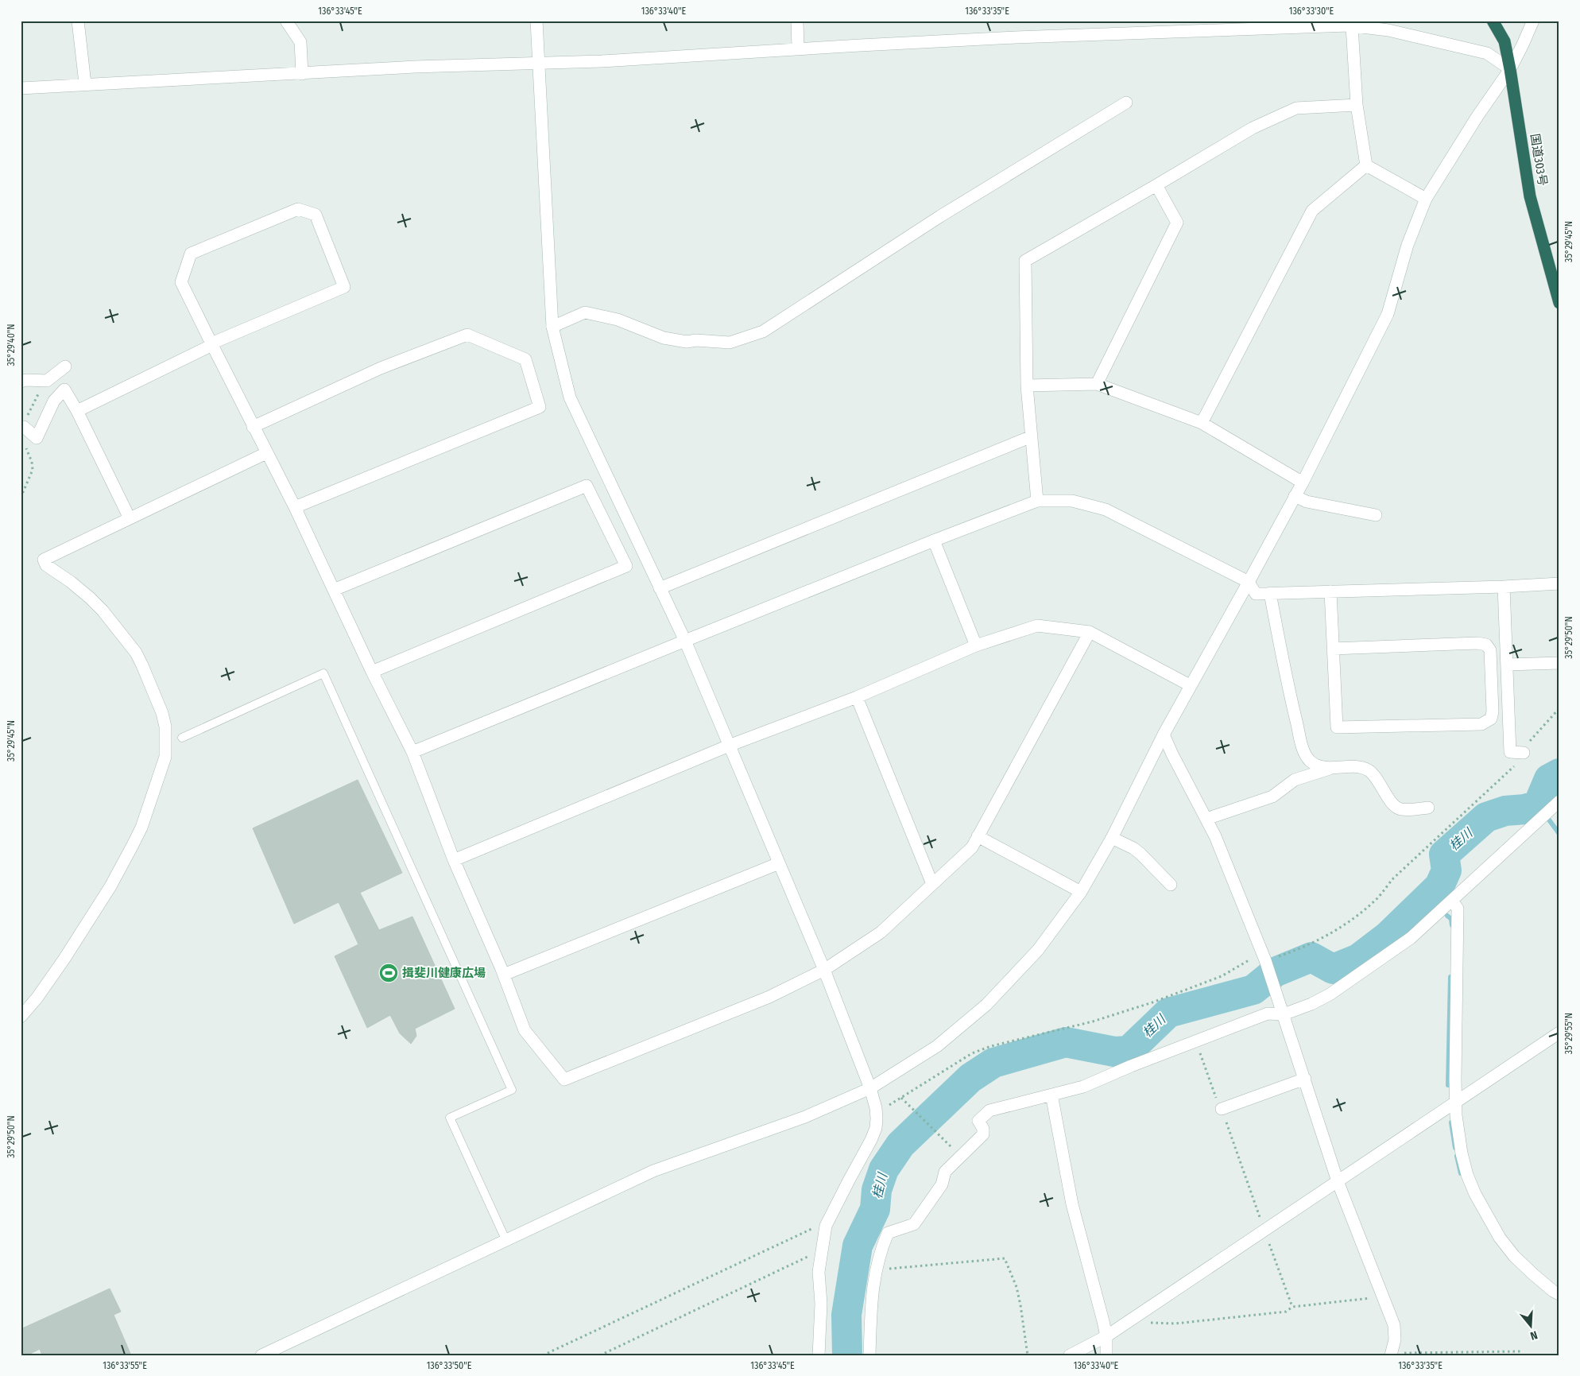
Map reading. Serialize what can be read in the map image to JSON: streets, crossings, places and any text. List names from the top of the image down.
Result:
{
  "streets": {
    "highway": ["国道303号"]
  },
  "water": ["桂川"],
  "places": {
    "sports": ["揖斐川健康広場"]
  },
  "north": "bottom",
  "coordinates": [
    "136°33'45\"E",
    "136°33'40\"E",
    "136°33'35\"E",
    "136°33'30\"E",
    "35°29'45\"N",
    "35°29'40\"N",
    "35°29'50\"N",
    "35°29'55\"N",
    "136°33'55\"E",
    "136°33'50\"E"
  ]
}
